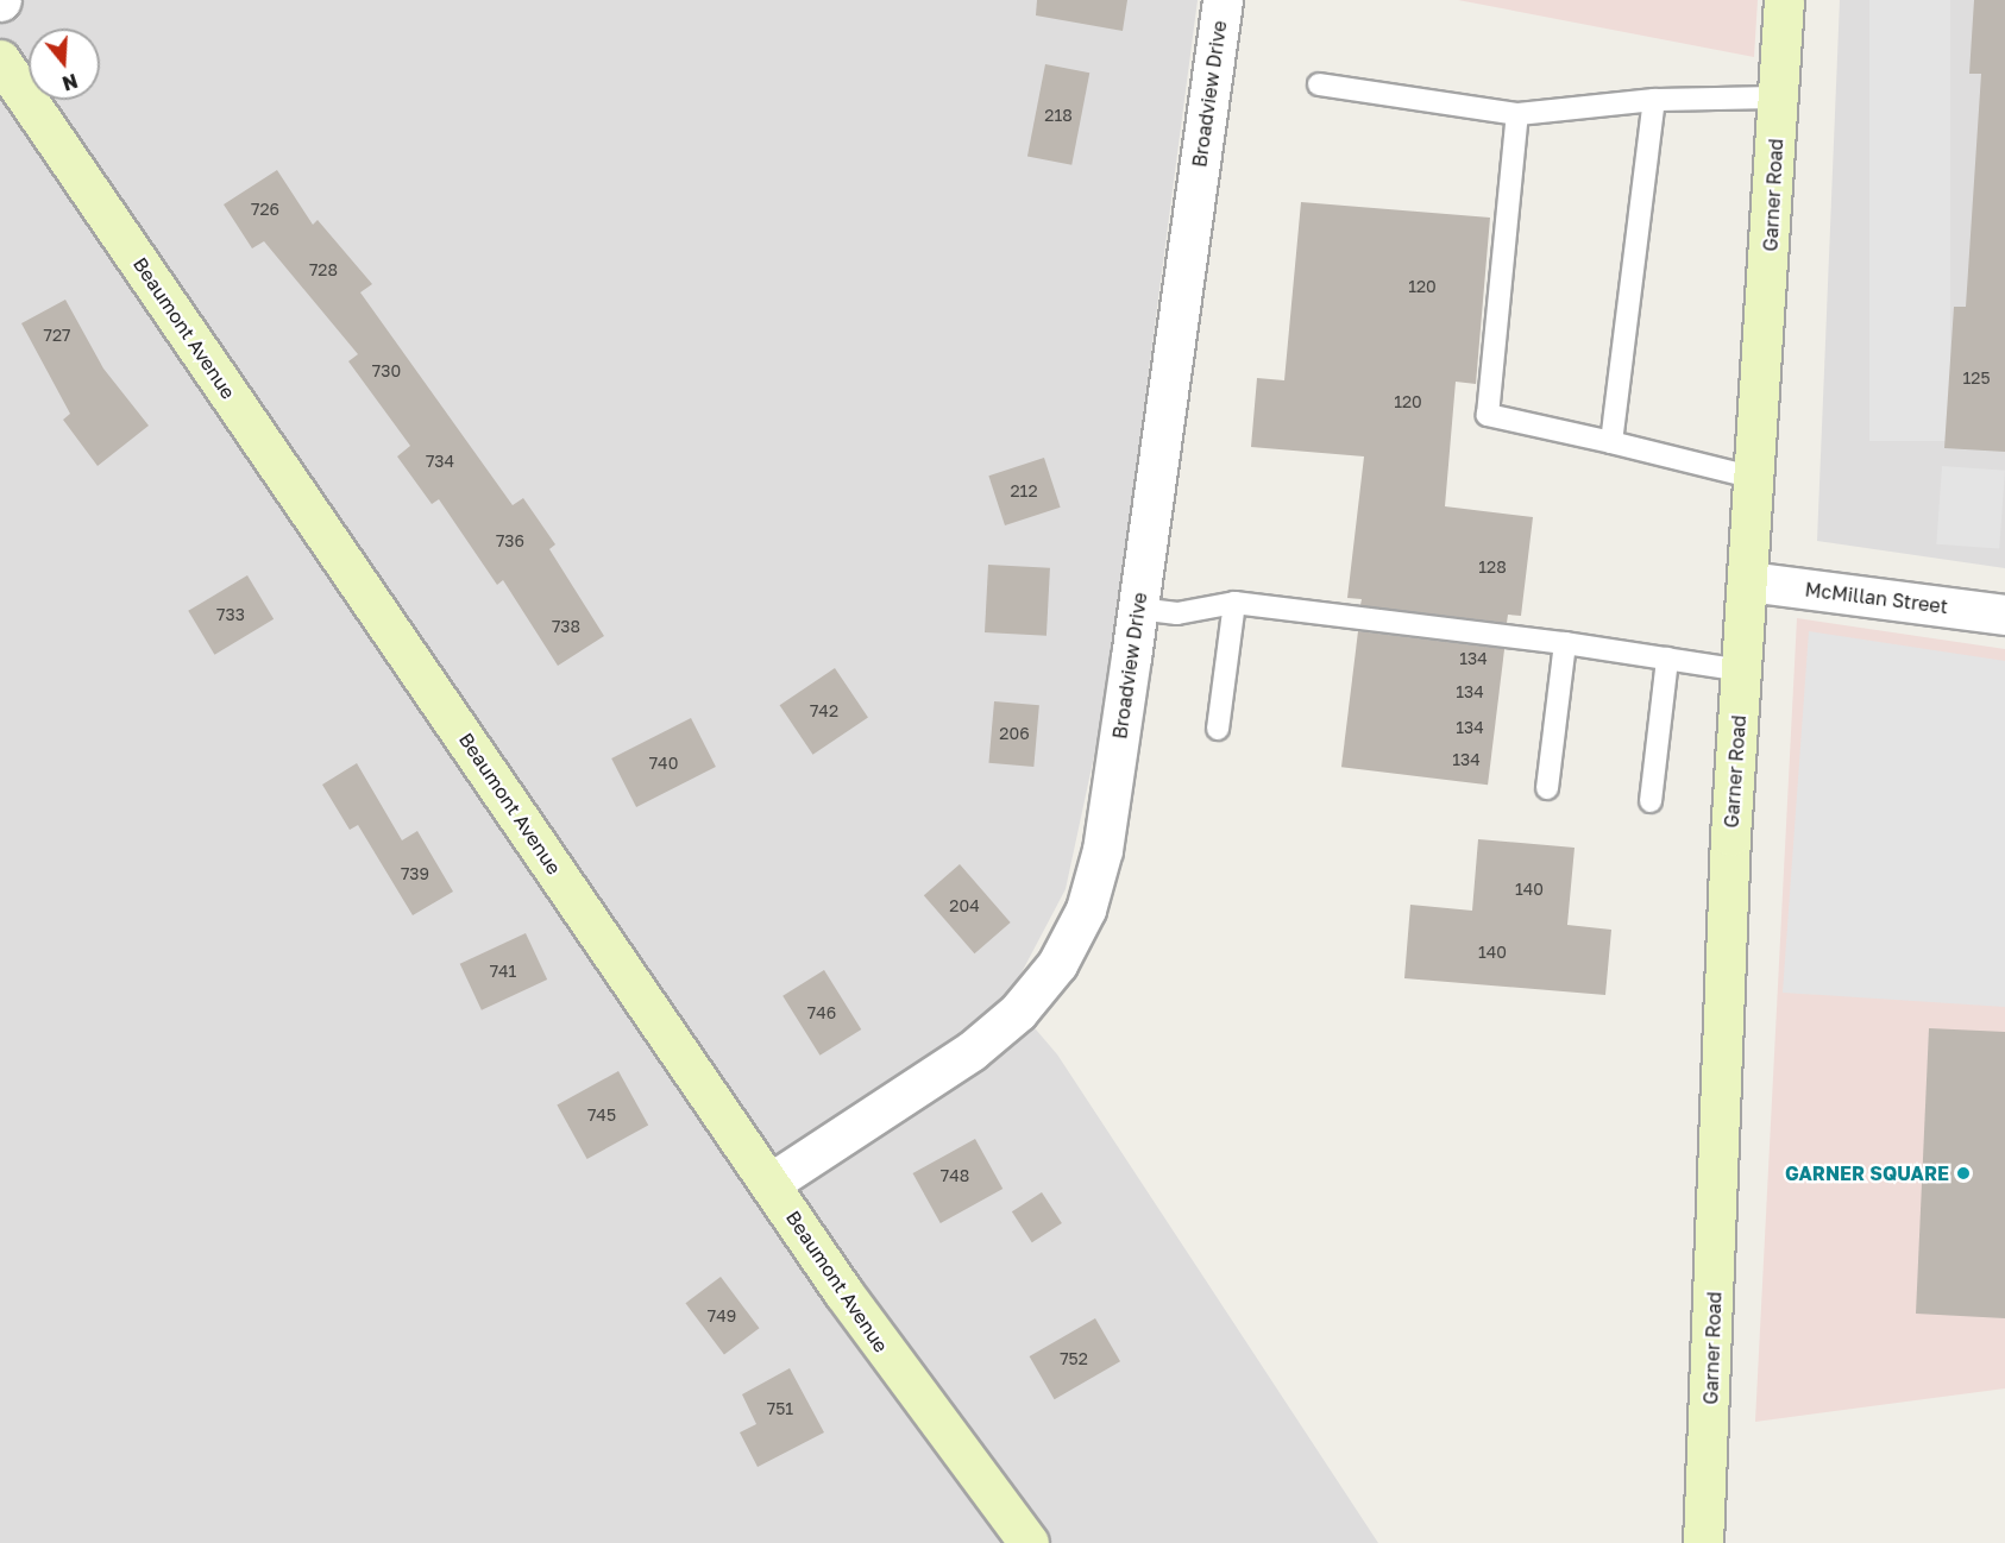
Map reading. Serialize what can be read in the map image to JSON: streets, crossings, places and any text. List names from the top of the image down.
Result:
{
  "streets": {
    "street": [
      "Broadview Drive",
      "Garner Road",
      "Beaumont Avenue",
      "McMillan Street"
    ]
  },
  "crossings": [
    ["Broadview Drive", "Beaumont Avenue"],
    ["Garner Road", "McMillan Street"]
  ],
  "places": ["GARNER SQUARE"],
  "house_numbers": [
    "218",
    "726",
    "728",
    "120",
    "727",
    "730",
    "125",
    "120",
    "734",
    "212",
    "736",
    "128",
    "733",
    "738",
    "134",
    "134",
    "742",
    "134",
    "206",
    "134",
    "740",
    "739",
    "140",
    "204",
    "140",
    "741",
    "746",
    "745",
    "748",
    "749",
    "752",
    "751"
  ],
  "north": "bottom"
}
